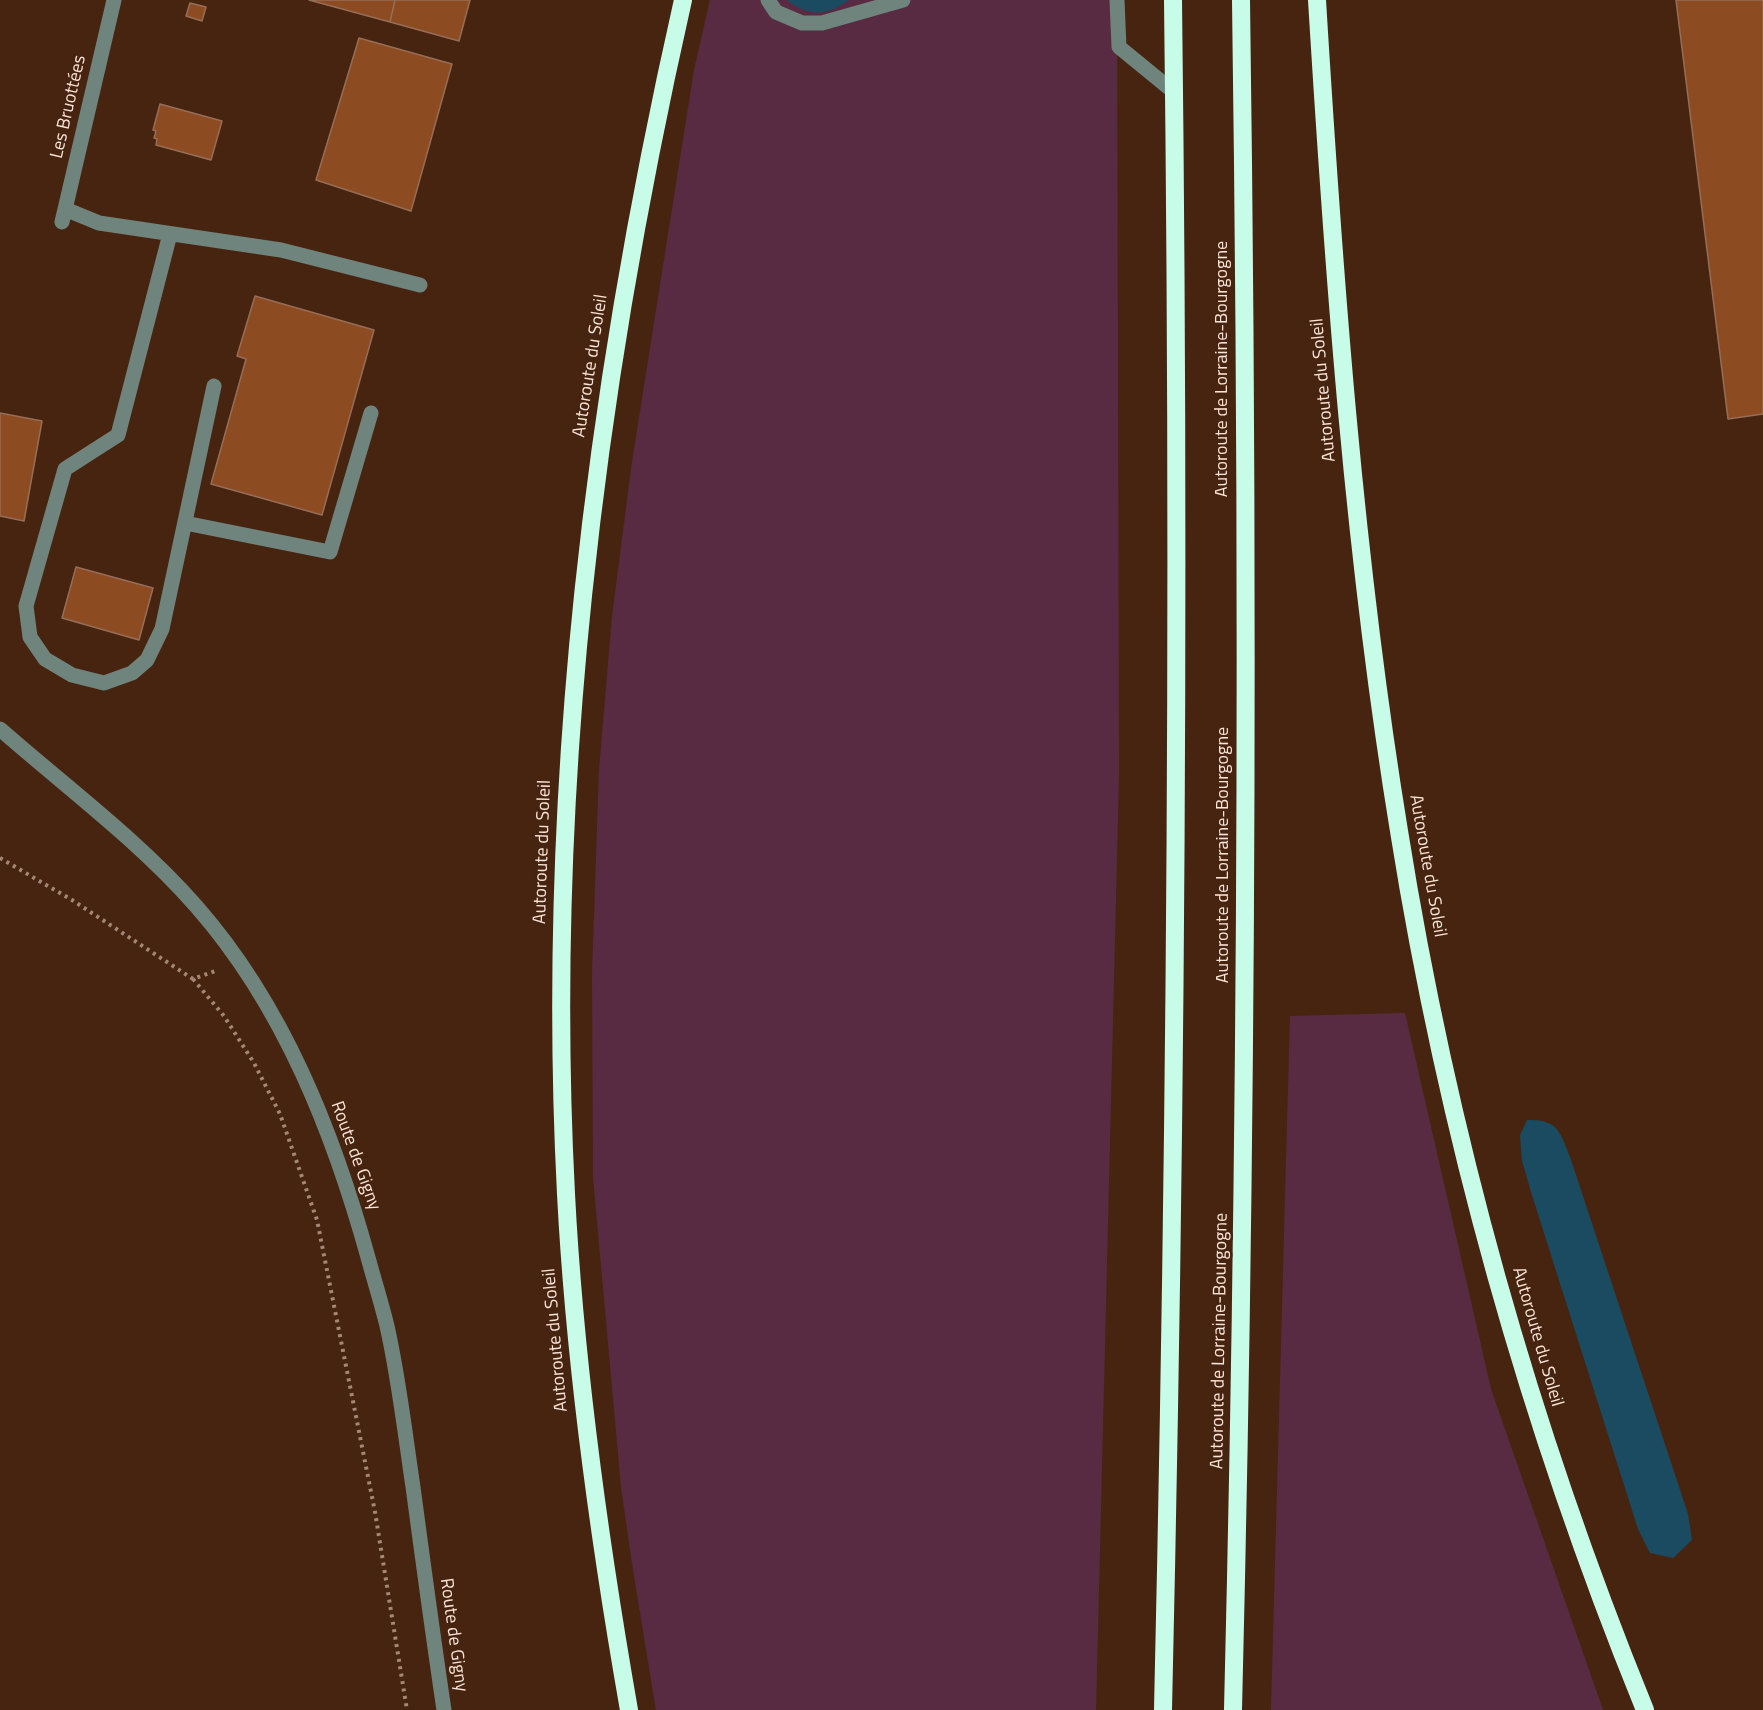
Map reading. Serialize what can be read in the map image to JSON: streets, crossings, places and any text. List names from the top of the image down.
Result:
{
  "streets": {
    "highway": ["Autoroute du Soleil", "Autoroute de Lorraine-Bourgogne"],
    "street": ["Les Bruottées", "Route de Gigny"]
  }
}
